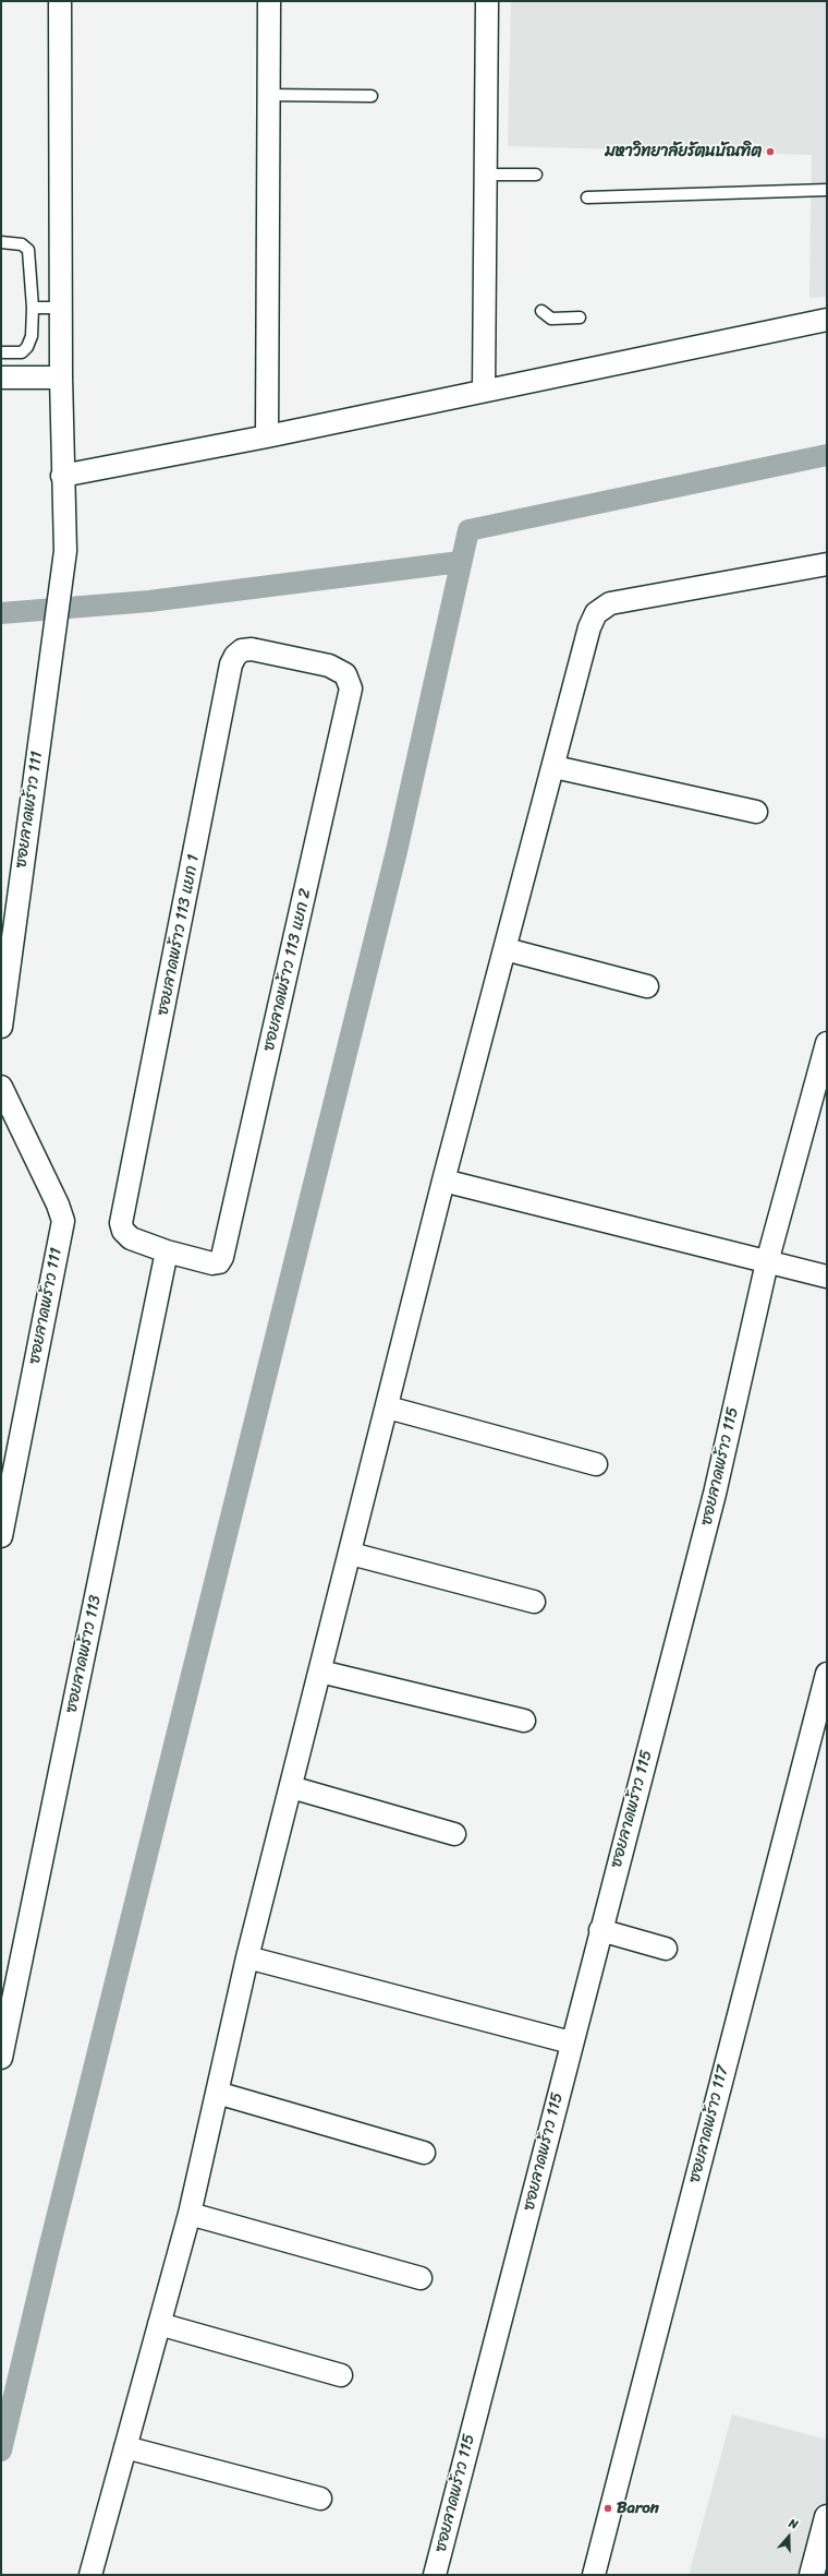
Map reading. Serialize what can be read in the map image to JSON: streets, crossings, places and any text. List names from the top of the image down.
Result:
{
  "streets": {
    "street": [
      "ซอยลาดพร้าว 111",
      "ซอยลาดพร้าว 113 แยก 1",
      "ซอยลาดพร้าว 113 แยก 2",
      "ซอยลาดพร้าว 115",
      "ซอยลาดพร้าว 113",
      "ซอยลาดพร้าว 117"
    ]
  },
  "crossings": [
    ["ซอยลาดพร้าว 113 แยก 1", "ซอยลาดพร้าว 113 แยก 2"],
    ["ซอยลาดพร้าว 113 แยก 1", "ซอยลาดพร้าว 113"],
    ["ซอยลาดพร้าว 113 แยก 2", "ซอยลาดพร้าว 113"]
  ],
  "places": ["มหาวิทยาลัยรัตนบัณฑิต", "Baron"],
  "north": "top"
}
